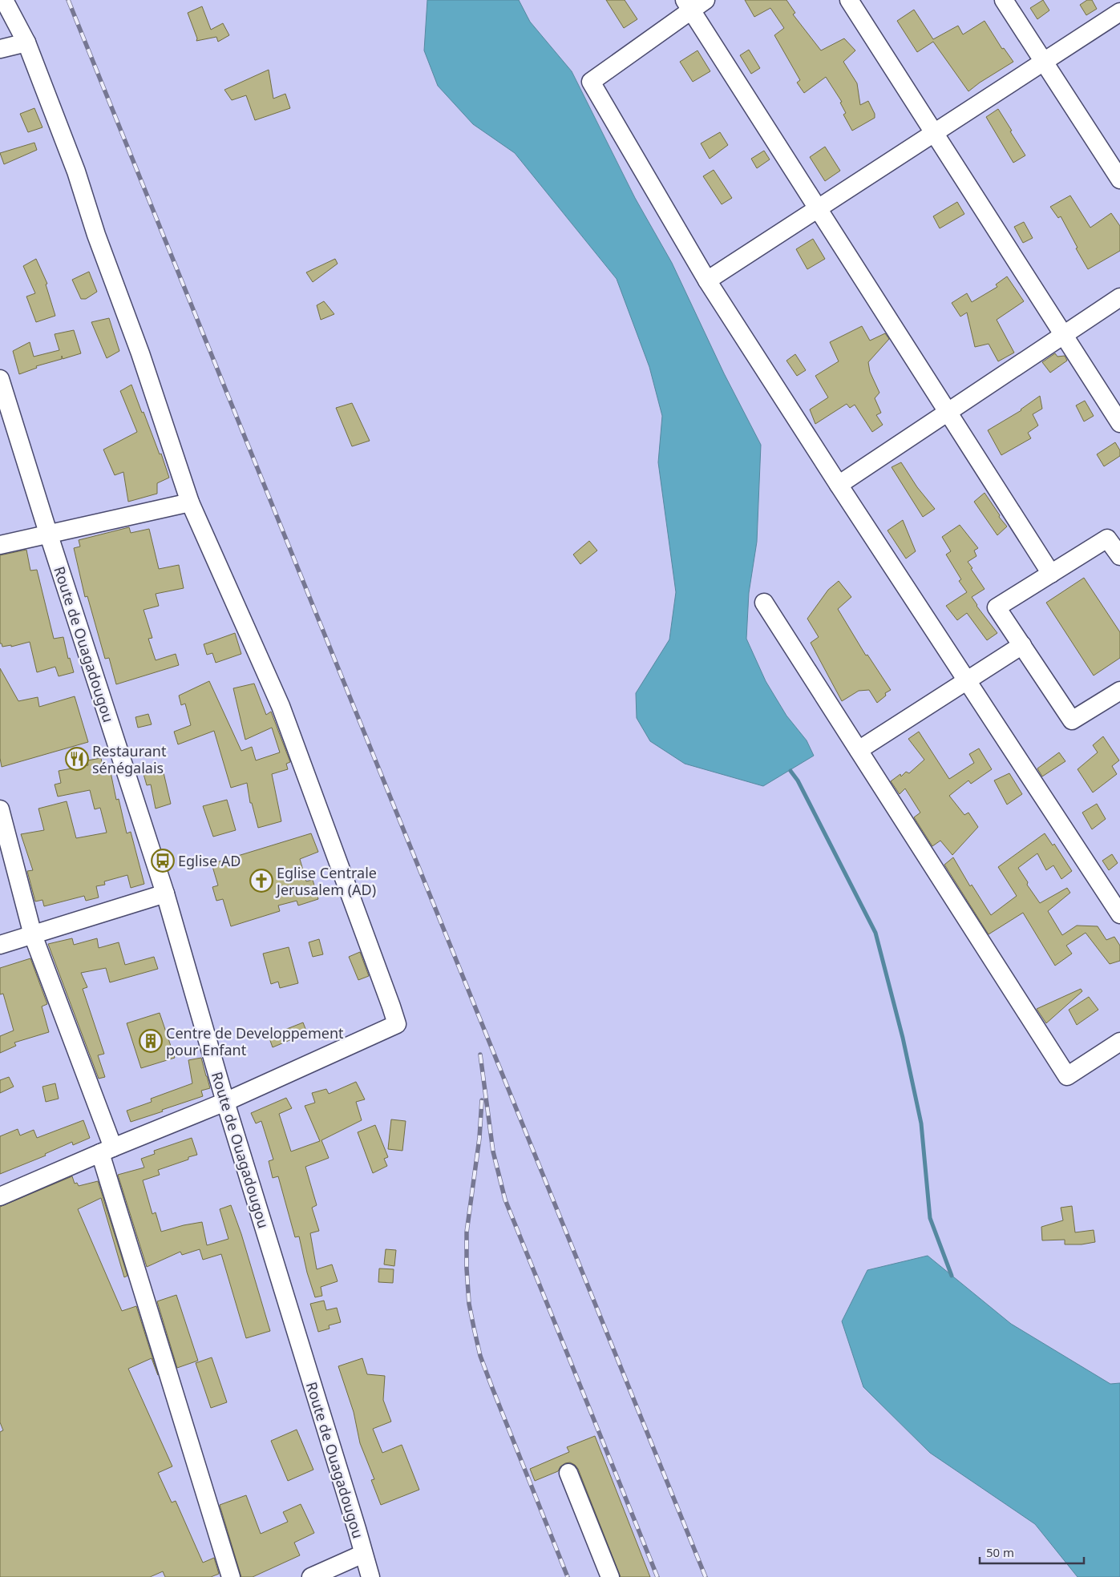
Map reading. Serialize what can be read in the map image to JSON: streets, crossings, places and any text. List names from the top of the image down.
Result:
{
  "streets": {
    "street": ["Route de Ouagadougou"]
  },
  "places": {
    "restaurant": ["Restaurant sénégalais"],
    "bus stop": ["Eglise AD"],
    "church": ["Eglise Centrale Jerusalem (AD)"],
    "building": ["Centre de Developpement pour Enfant"]
  },
  "scale_bar": "50 m"
}
